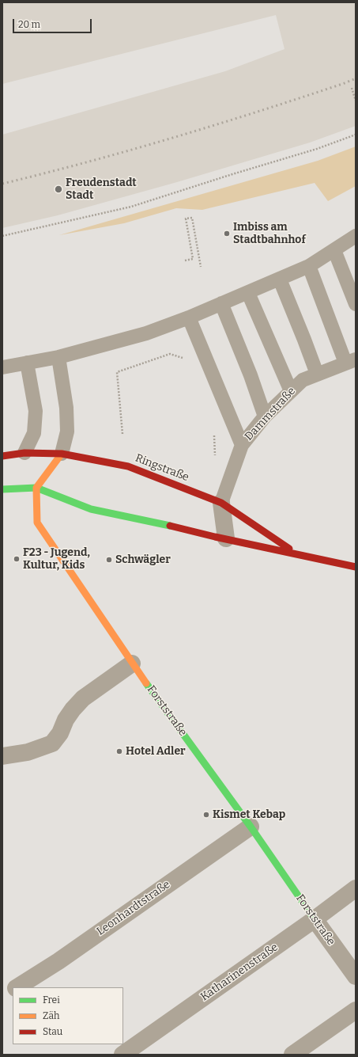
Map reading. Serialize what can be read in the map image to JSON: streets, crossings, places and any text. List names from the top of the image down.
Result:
{
  "streets": {
    "street": [
      "Ringstraße",
      "Forststraße",
      "Leonhardtstraße",
      "Katharinenstraße"
    ],
    "lane": ["Dammstraße"]
  },
  "crossings": [
    ["Dammstraße", "Ringstraße"],
    ["Ringstraße", "Forststraße"],
    ["Forststraße", "Leonhardtstraße"],
    ["Forststraße", "Katharinenstraße"]
  ],
  "places": [
    "Freudenstadt Stadt",
    "Imbiss am Stadtbahnhof",
    "F23 - Jugend, Kultur, Kids",
    "Schwägler",
    "Hotel Adler",
    "Kismet Kebap"
  ],
  "legend": ["Frei", "Zäh", "Stau"],
  "scale_bar": "20 m"
}
